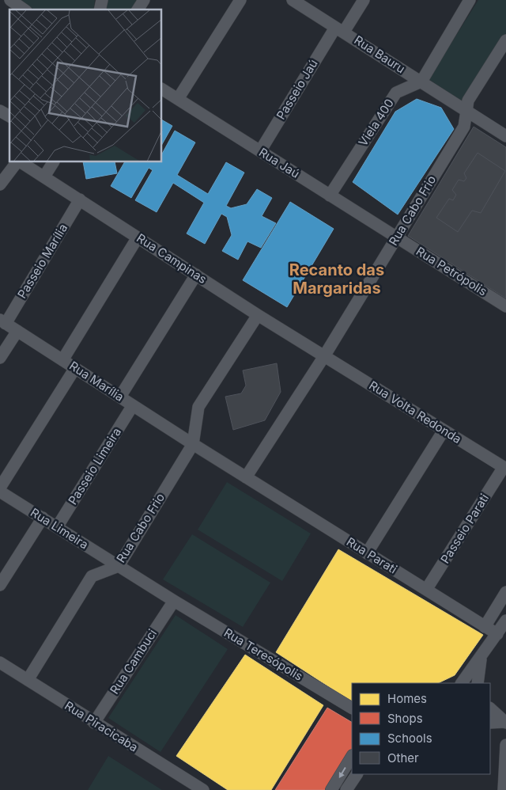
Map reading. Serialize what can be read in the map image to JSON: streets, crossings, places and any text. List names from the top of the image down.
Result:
{
  "streets": {
    "street": [
      "Rua Bauru",
      "Passeio Jaú",
      "Viela 400",
      "Rua Jaú",
      "Rua Cabo Frio",
      "Rua Campinas",
      "Passeio Marília",
      "Rua Petrópolis",
      "Rua Marília",
      "Rua Volta Redonda",
      "Passeio Limeira",
      "Rua Limeira",
      "Passeio Parati",
      "Rua Parati",
      "Rua Teresópolis",
      "Rua Cambuci",
      "Rua Piracicaba"
    ]
  },
  "crossings": [
    ["Rua Bauru", "Passeio Jaú"],
    ["Rua Bauru", "Viela 400"],
    ["Rua Bauru", "Rua Cabo Frio"],
    ["Passeio Jaú", "Rua Jaú"],
    ["Viela 400", "Rua Jaú"],
    ["Rua Jaú", "Rua Cabo Frio"],
    ["Rua Jaú", "Rua Petrópolis"],
    ["Rua Cabo Frio", "Rua Campinas"],
    ["Rua Cabo Frio", "Rua Petrópolis"],
    ["Rua Cabo Frio", "Rua Marília"],
    ["Rua Cabo Frio", "Rua Volta Redonda"],
    ["Rua Cabo Frio", "Rua Limeira"],
    ["Rua Cabo Frio", "Rua Parati"],
    ["Rua Cabo Frio", "Rua Piracicaba"],
    ["Rua Campinas", "Passeio Marília"],
    ["Rua Campinas", "Rua Volta Redonda"],
    ["Passeio Marília", "Rua Marília"],
    ["Rua Marília", "Passeio Limeira"],
    ["Rua Marília", "Rua Parati"],
    ["Rua Volta Redonda", "Passeio Parati"],
    ["Passeio Limeira", "Rua Limeira"],
    ["Rua Limeira", "Rua Teresópolis"],
    ["Rua Limeira", "Rua Cambuci"],
    ["Passeio Parati", "Rua Parati"],
    ["Rua Teresópolis", "Rua Cambuci"],
    ["Rua Cambuci", "Rua Piracicaba"]
  ],
  "districts": ["Recanto das Margaridas"],
  "legend": [
    "Homes",
    "Shops",
    "Schools",
    "Other"
  ]
}
